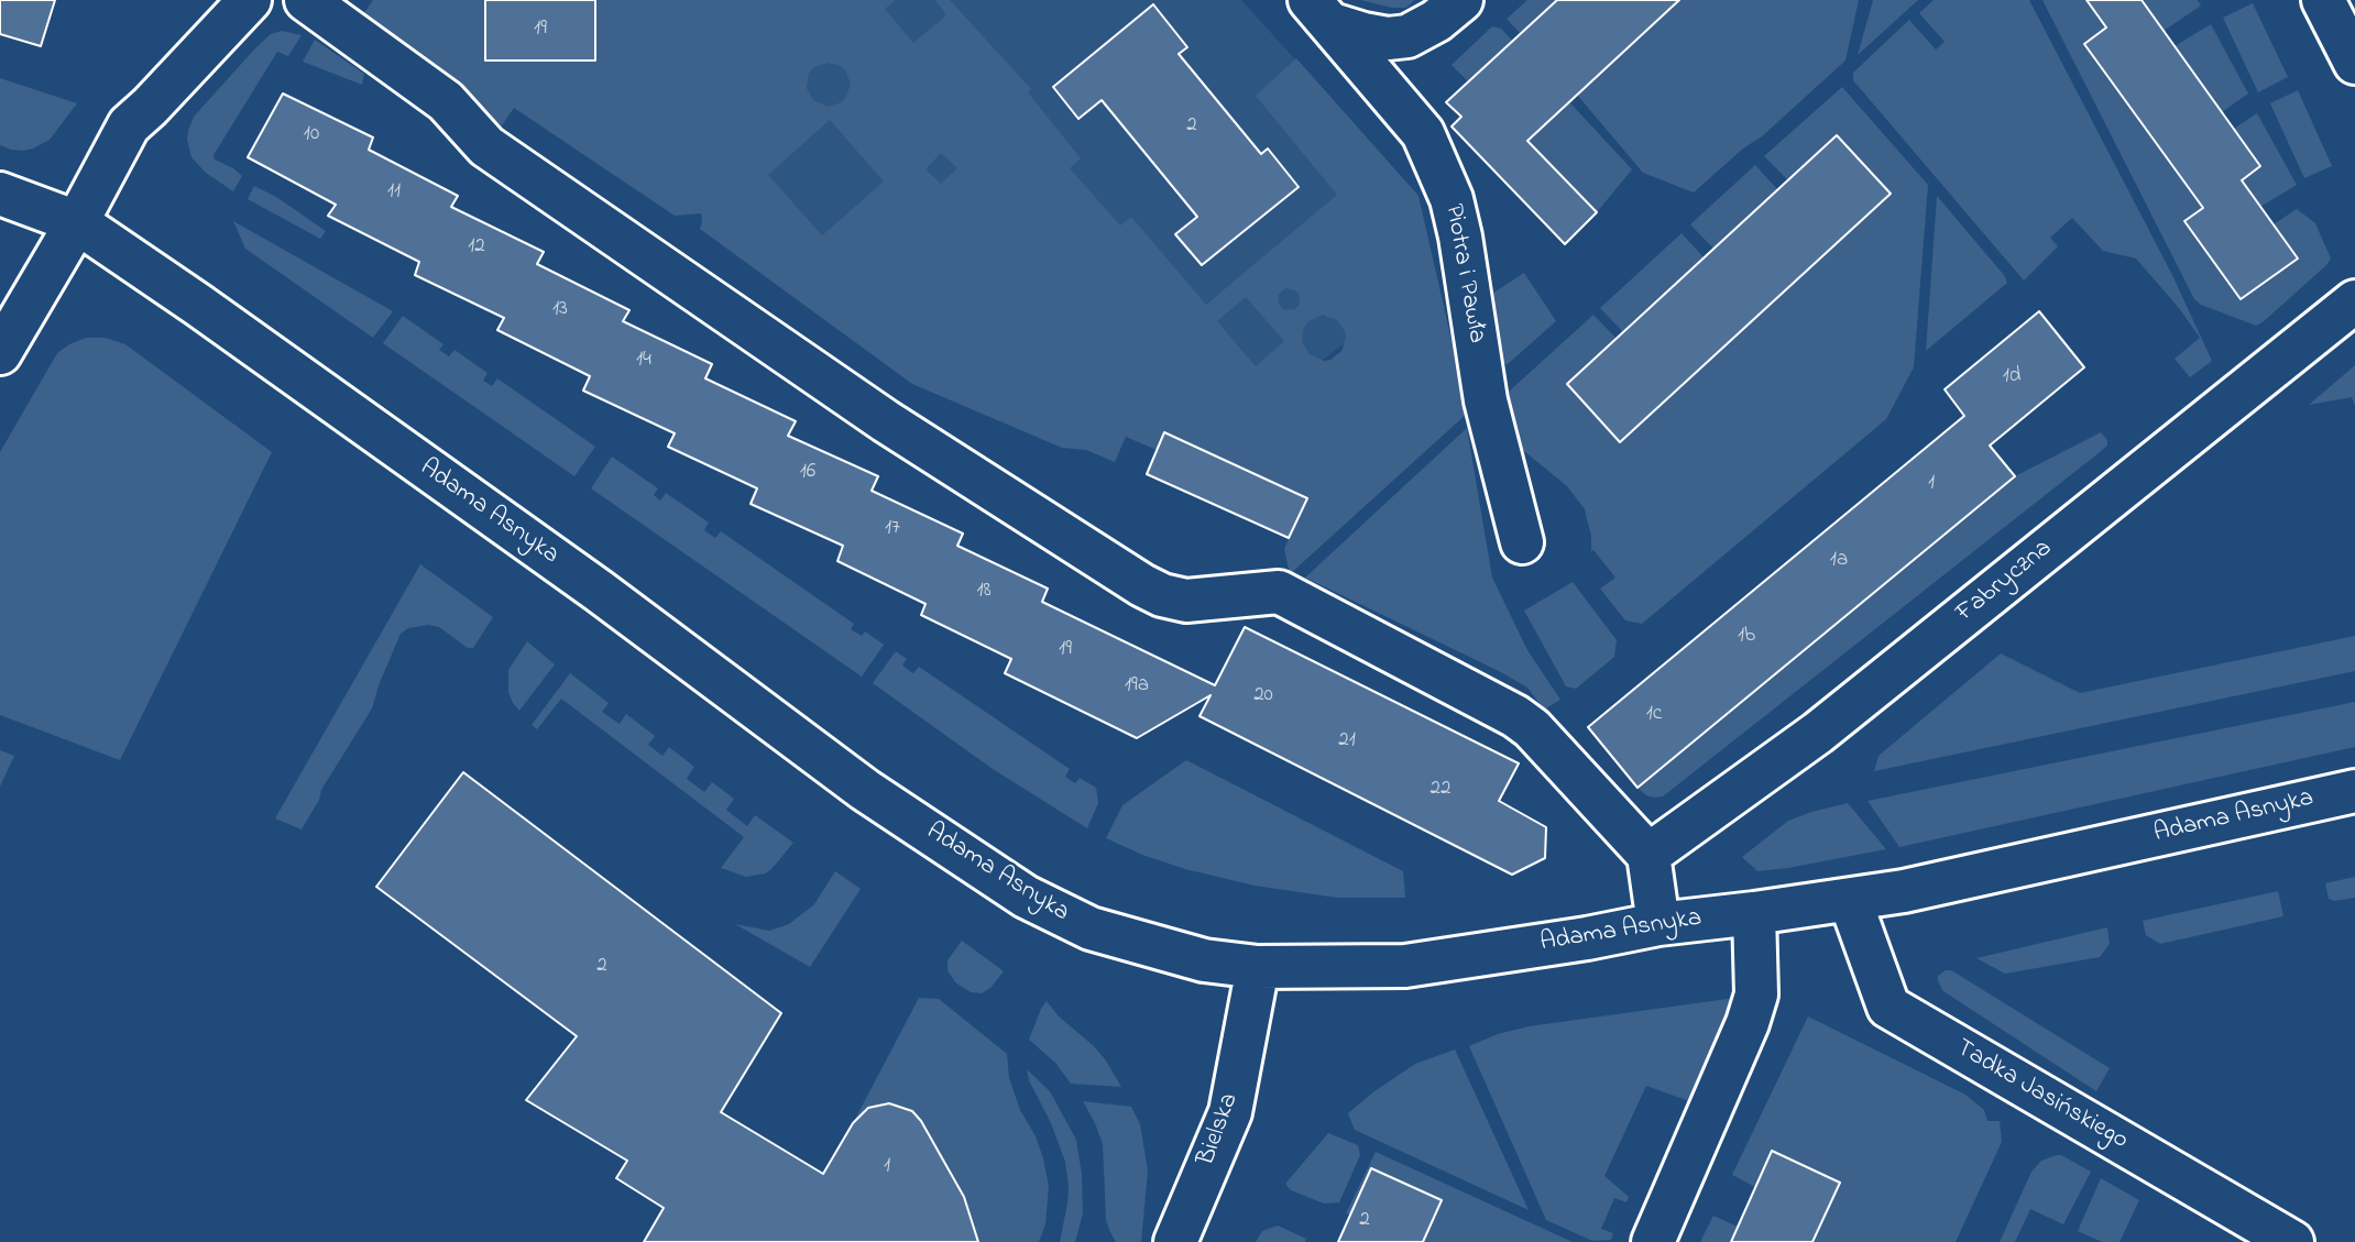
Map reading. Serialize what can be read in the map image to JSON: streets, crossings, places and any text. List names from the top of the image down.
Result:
{
  "streets": {
    "street": [
      "Piotra i Pawła",
      "Adama Asnyka",
      "Fabryczna",
      "Tadka Jasińskiego",
      "Bielska"
    ]
  },
  "crossings": [
    ["Adama Asnyka", "Tadka Jasińskiego"],
    ["Adama Asnyka", "Bielska"]
  ],
  "house_numbers": [
    "19",
    "2",
    "10",
    "11",
    "12",
    "13",
    "14",
    "1d",
    "16",
    "1",
    "17",
    "1a",
    "18",
    "1b",
    "19",
    "19a",
    "20",
    "1c",
    "21",
    "22",
    "2",
    "1",
    "2"
  ]
}
